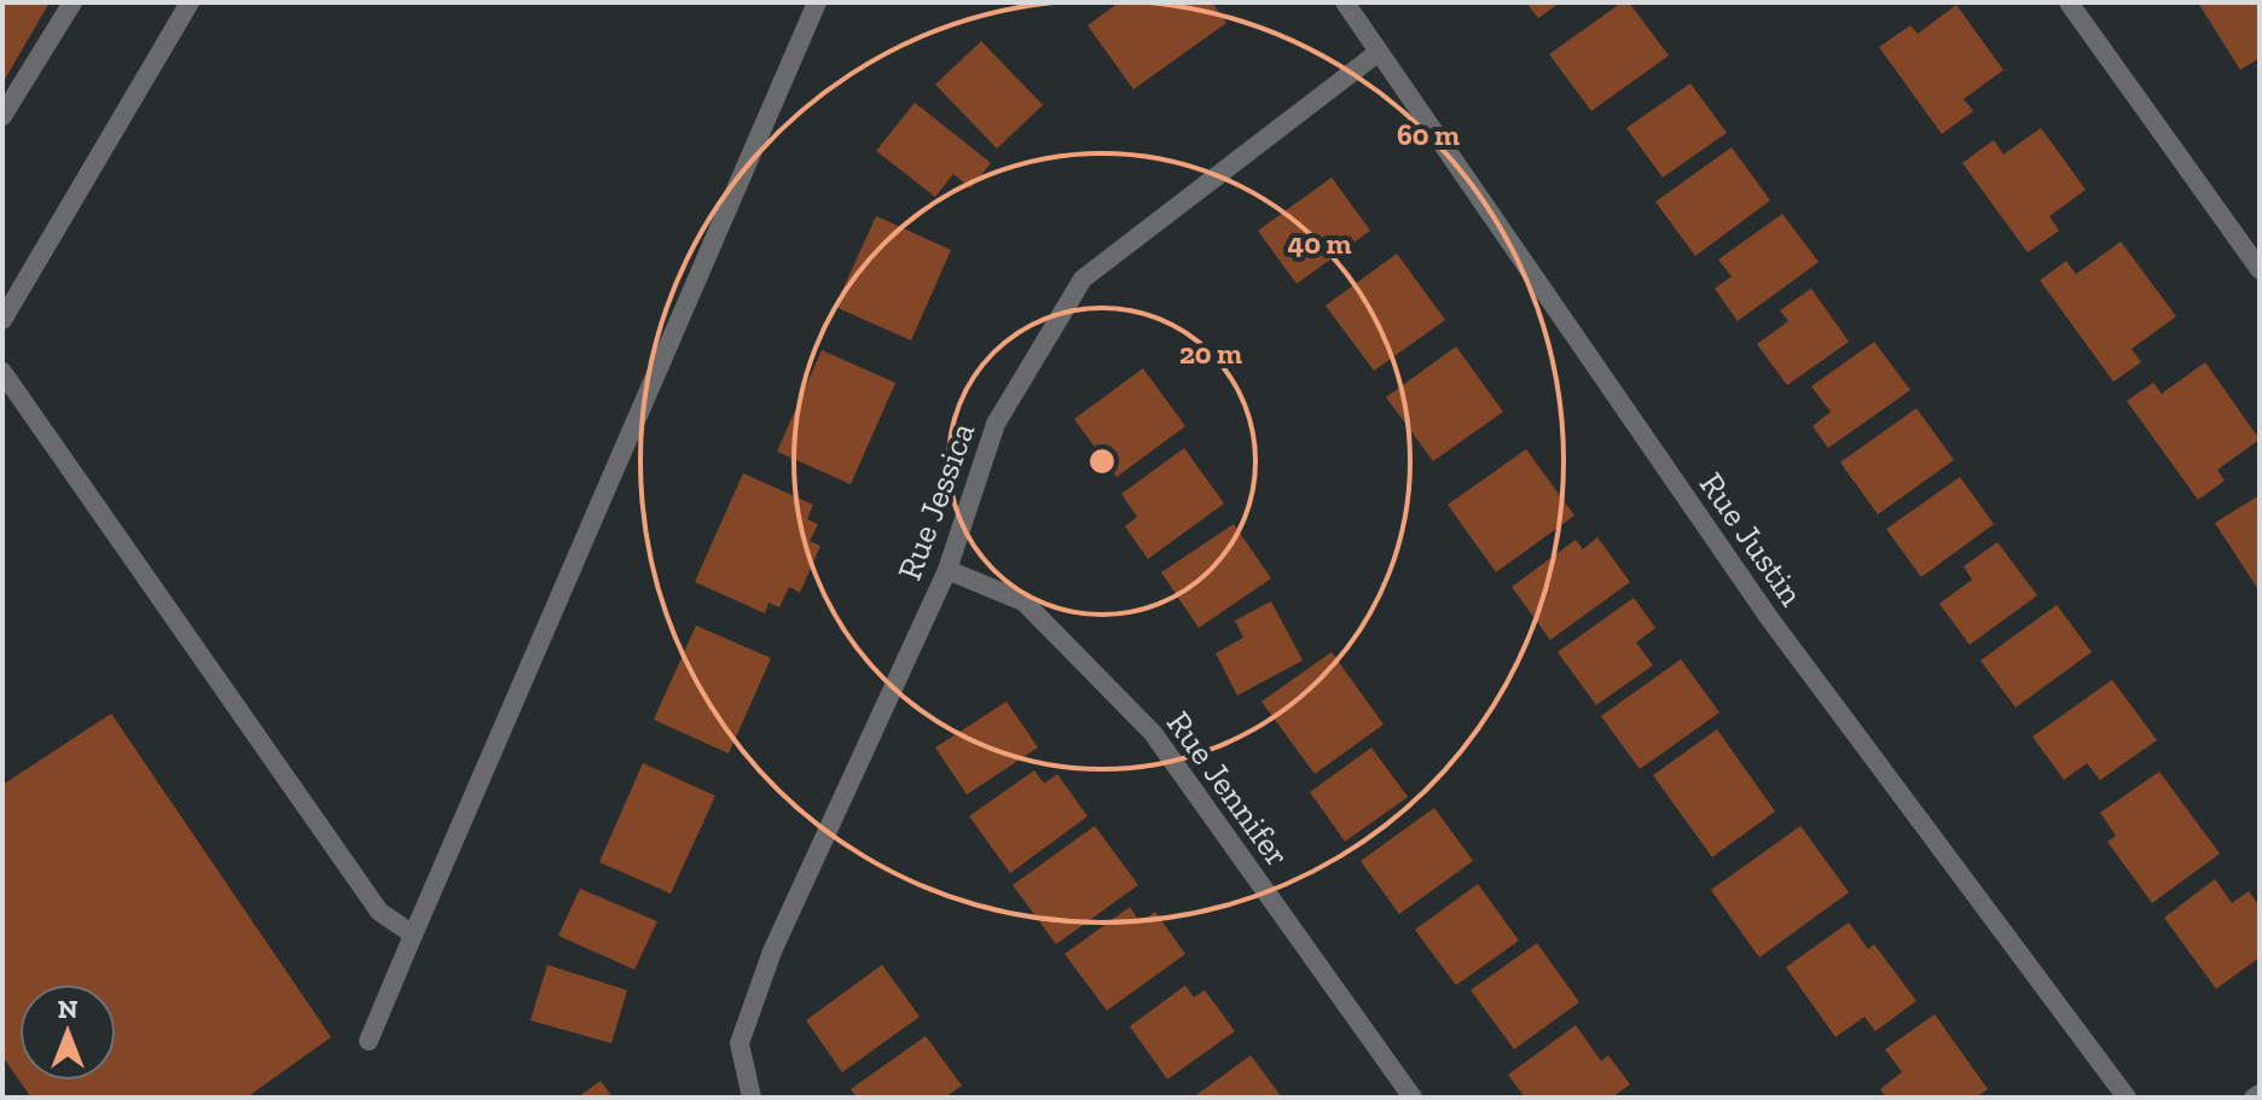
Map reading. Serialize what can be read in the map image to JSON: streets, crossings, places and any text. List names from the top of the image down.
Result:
{
  "streets": {
    "street": ["Rue Jessica", "Rue Justin", "Rue Jennifer"]
  },
  "crossings": [
    ["Rue Jessica", "Rue Justin"],
    ["Rue Jessica", "Rue Jennifer"]
  ],
  "north": "top",
  "rings": ["60 m", "40 m", "20 m"]
}
